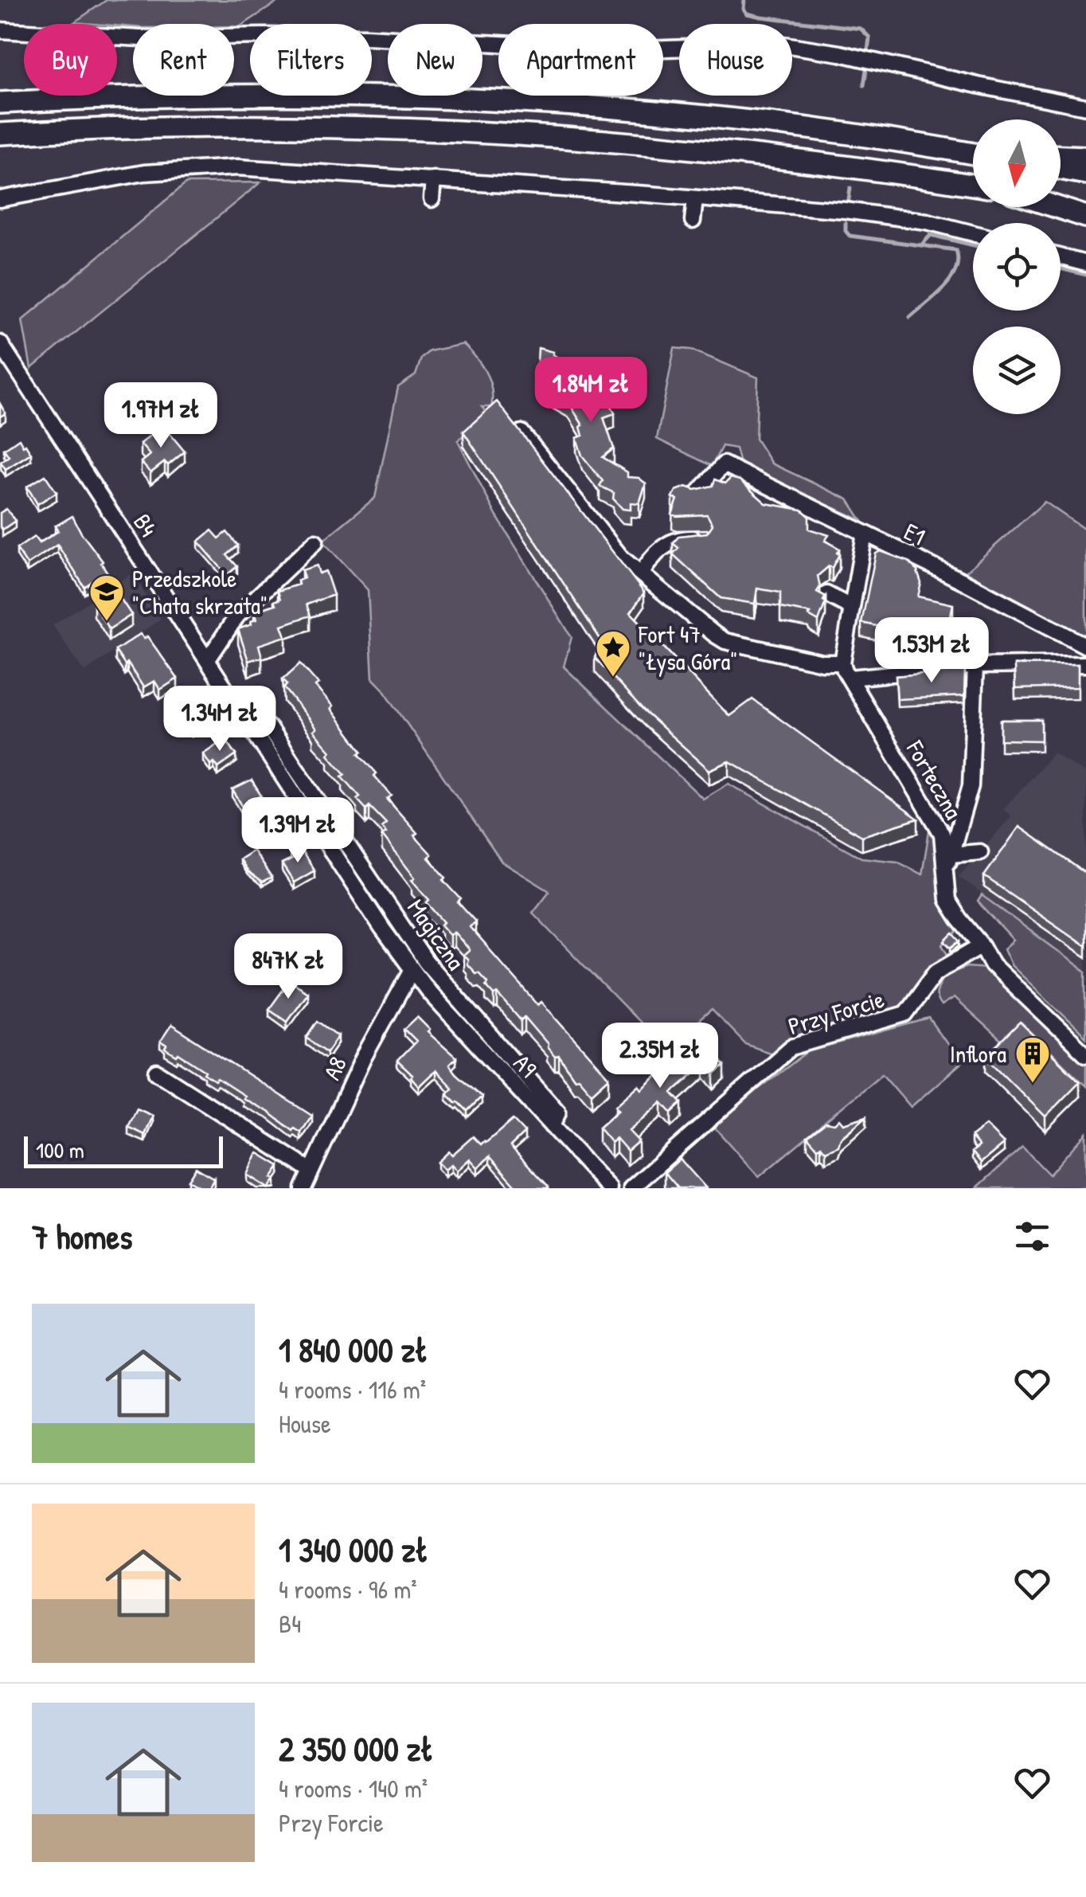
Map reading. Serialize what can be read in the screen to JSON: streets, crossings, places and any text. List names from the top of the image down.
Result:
{
  "streets": {
    "street": [
      "B4",
      "E1",
      "Forteczna",
      "Magiczna",
      "Przy Forcie",
      "A9",
      "A8"
    ]
  },
  "crossings": [
    ["B4", "Magiczna"],
    ["B4", "A9"],
    ["B4", "A8"],
    ["Forteczna", "Przy Forcie"],
    ["Magiczna", "A9"],
    ["A9", "A8"]
  ],
  "places": {
    "school or university": ["Przedszkole \"Chata skrzata\""],
    "place": ["Fort 47 \"Łysa Góra\""],
    "building": ["Inflora"]
  },
  "scale_bar": "100 m",
  "north": "bottom",
  "page": {
    "chip": [
      "Buy",
      "Rent",
      "Filters",
      "New",
      "Apartment",
      "House"
    ],
    "price": [
      "1.84M zł",
      "1.97M zł",
      "1.53M zł",
      "1.34M zł",
      "1.39M zł",
      "847K zł",
      "2.35M zł"
    ],
    "scale": "100 m",
    "heading": "7 homes",
    "list": [
      {
        "name": "1 840 000 zł",
        "note": "4 rooms · 116 m² · House"
      },
      {
        "name": "1 340 000 zł",
        "note": "4 rooms · 96 m² · B4"
      },
      {
        "name": "2 350 000 zł",
        "note": "4 rooms · 140 m² · Przy Forcie"
      }
    ]
  }
}
